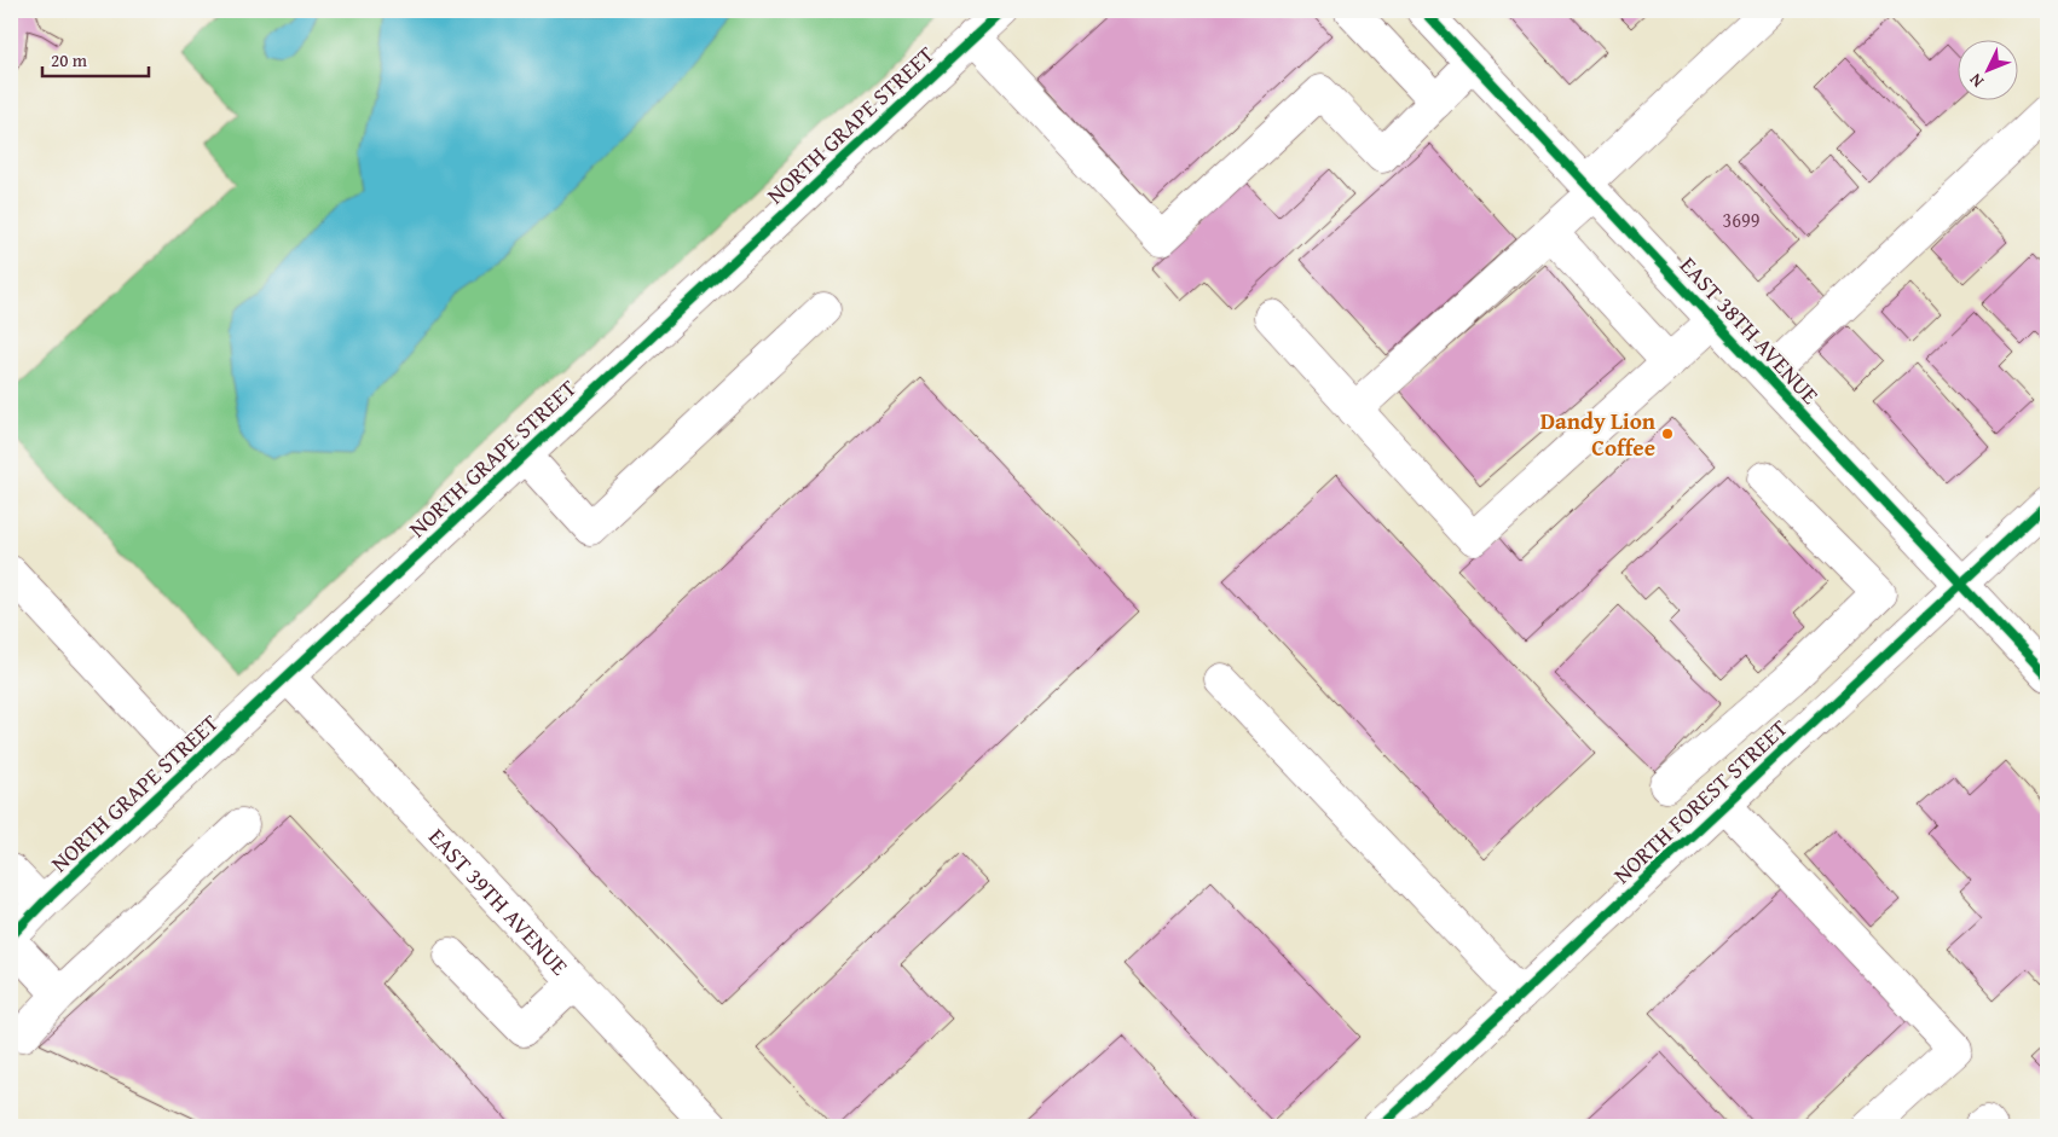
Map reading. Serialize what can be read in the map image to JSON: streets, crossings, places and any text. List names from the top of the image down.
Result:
{
  "streets": {
    "street": [
      "NORTH GRAPE STREET",
      "EAST 38TH AVENUE",
      "NORTH FOREST STREET",
      "EAST 39TH AVENUE"
    ]
  },
  "crossings": [
    ["NORTH GRAPE STREET", "EAST 39TH AVENUE"],
    ["EAST 38TH AVENUE", "NORTH FOREST STREET"]
  ],
  "places": ["Dandy Lion Coffee"],
  "house_numbers": ["3699"],
  "scale_bar": "20 m",
  "north": "bottom left"
}
